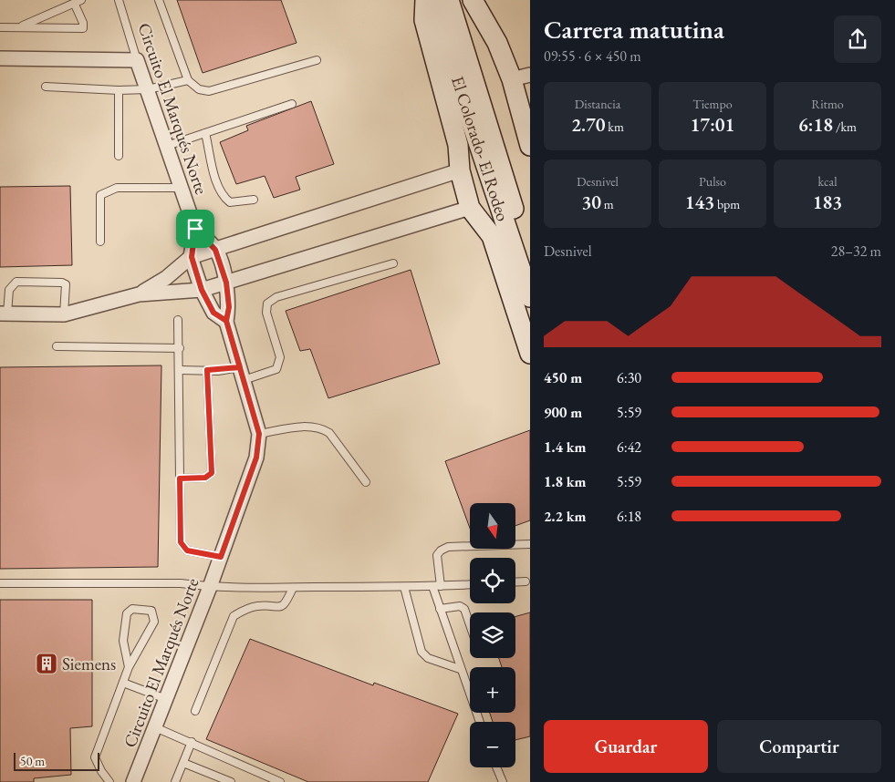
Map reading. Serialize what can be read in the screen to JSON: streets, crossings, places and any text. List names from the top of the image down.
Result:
{
  "streets": {
    "main road": ["El Colorado- El Rodeo"],
    "street": ["Circuito El Marqués Norte"]
  },
  "places": {
    "building": ["Siemens"]
  },
  "scale_bar": "50 m",
  "north": "bottom",
  "page": {
    "heading": ["Carrera matutina", "09:55 · 6 × 450 m"],
    "stats": [
      ["Distancia", "2.70 km"],
      ["Tiempo", "17:01"],
      ["Ritmo", "6:18 /km"],
      ["Desnivel", "30 m"],
      ["Pulso", "143 bpm"],
      ["kcal", "183"]
    ],
    "chart": ["Desnivel", "28–32 m"],
    "list": [
      {
        "name": "450 m",
        "note": "6:30"
      },
      {
        "name": "900 m",
        "note": "5:59"
      },
      {
        "name": "1.4 km",
        "note": "6:42"
      },
      {
        "name": "1.8 km",
        "note": "5:59"
      },
      {
        "name": "2.2 km",
        "note": "6:18"
      }
    ],
    "map_buttons": ["+", "−"],
    "buttons": ["Guardar", "Compartir"],
    "scale": "50 m"
  }
}
